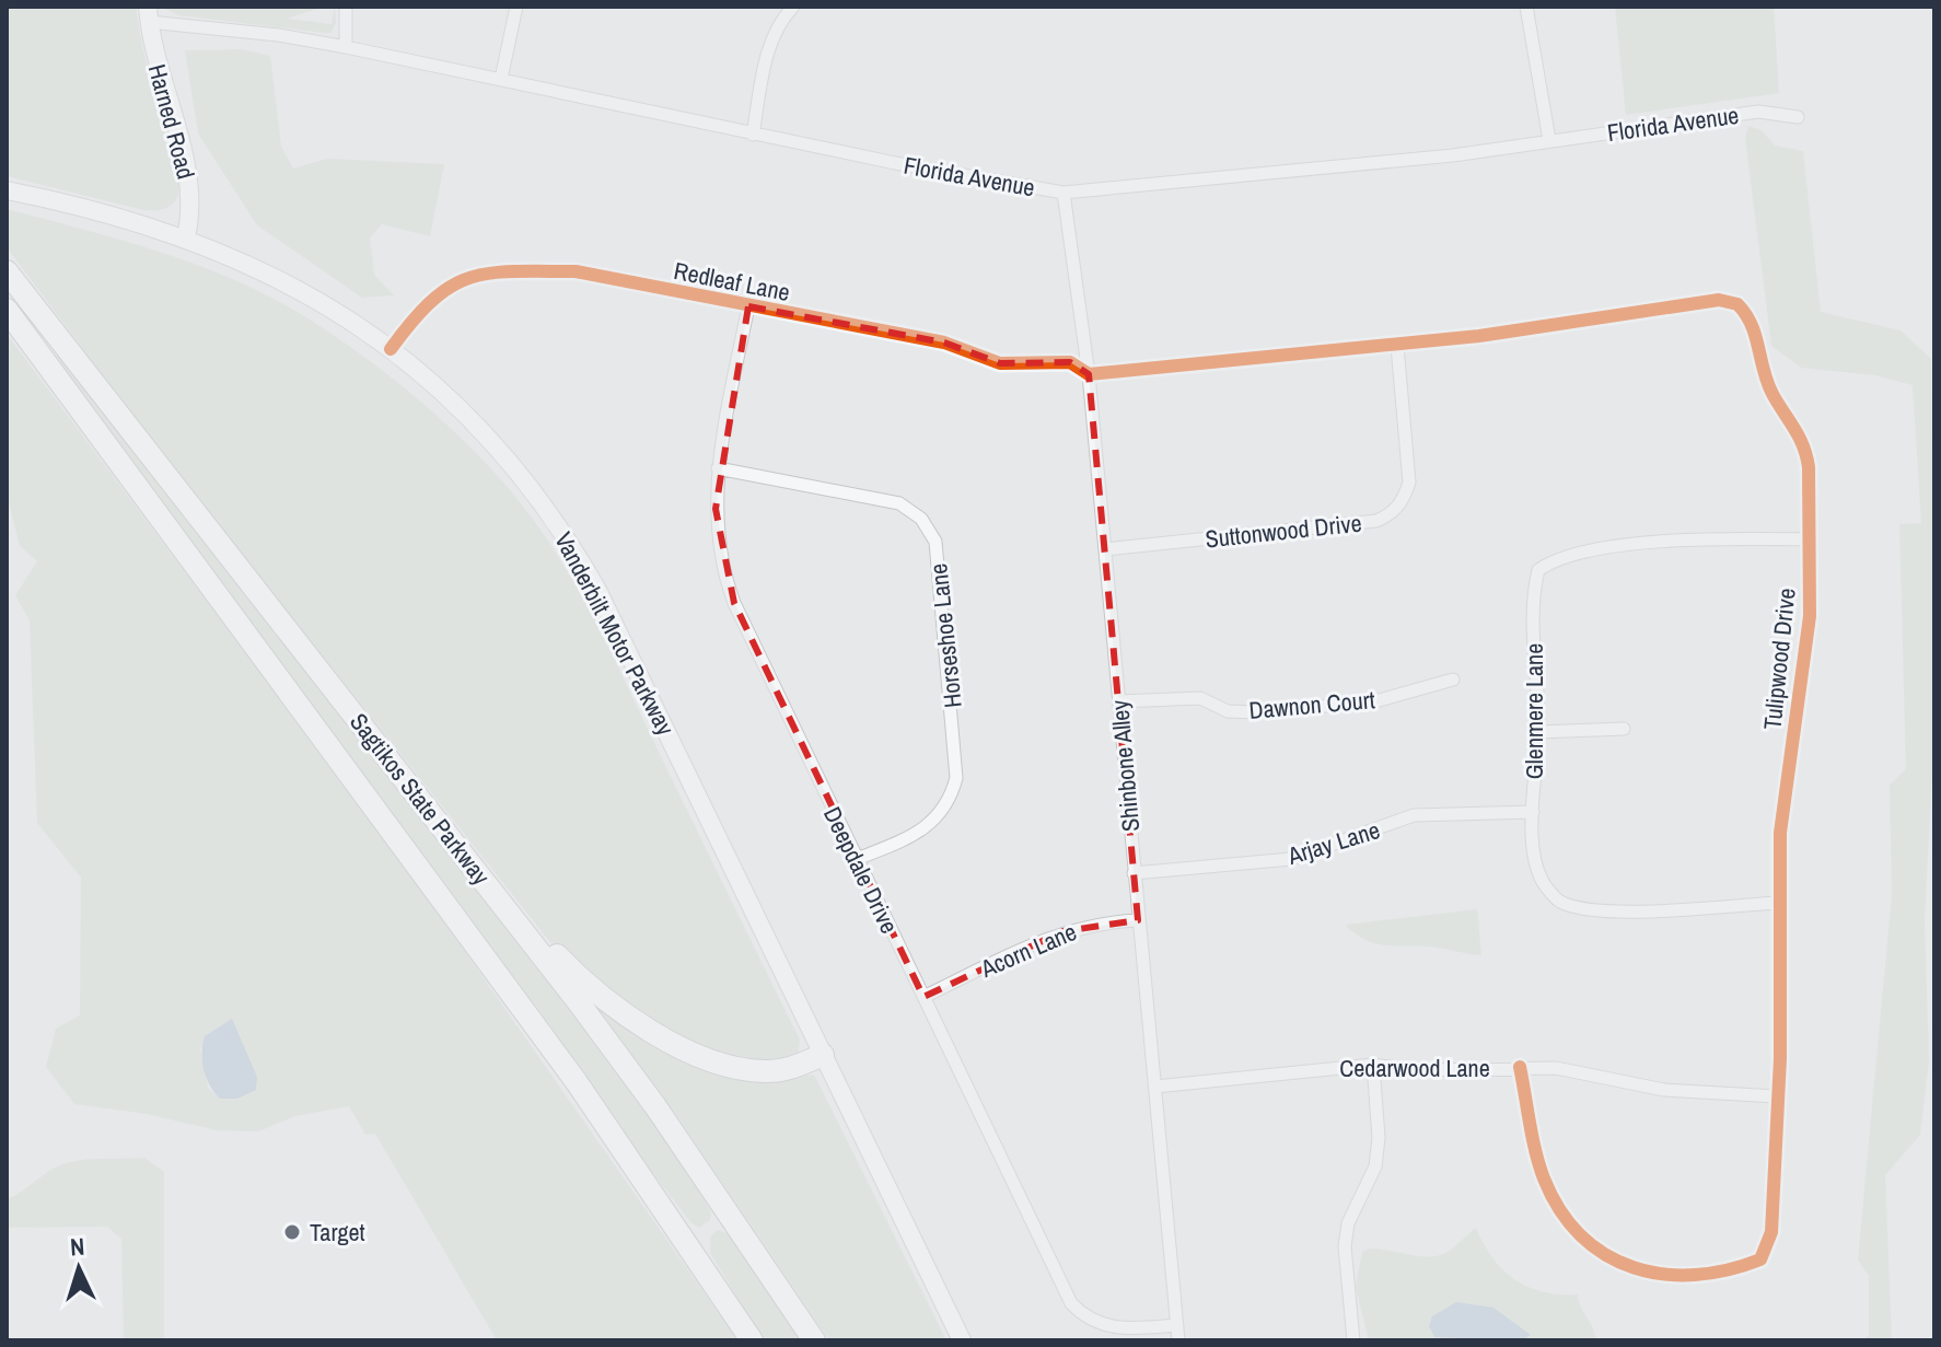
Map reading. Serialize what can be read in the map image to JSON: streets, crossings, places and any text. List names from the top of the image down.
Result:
{
  "streets": {
    "highway": ["Sagtikos State Parkway"],
    "main road": ["Harned Road", "Vanderbilt Motor Parkway"],
    "street": [
      "Florida Avenue",
      "Redleaf Lane",
      "Suttonwood Drive",
      "Horseshoe Lane",
      "Tulipwood Drive",
      "Dawnon Court",
      "Glenmere Lane",
      "Shinbone Alley",
      "Arjay Lane",
      "Deepdale Drive",
      "Acorn Lane",
      "Cedarwood Lane"
    ]
  },
  "crossings": [
    ["Harned Road", "Florida Avenue"],
    ["Harned Road", "Vanderbilt Motor Parkway"],
    ["Florida Avenue", "Shinbone Alley"],
    ["Redleaf Lane", "Vanderbilt Motor Parkway"],
    ["Redleaf Lane", "Tulipwood Drive"],
    ["Redleaf Lane", "Shinbone Alley"],
    ["Redleaf Lane", "Deepdale Drive"],
    ["Suttonwood Drive", "Tulipwood Drive"],
    ["Suttonwood Drive", "Shinbone Alley"],
    ["Horseshoe Lane", "Deepdale Drive"],
    ["Tulipwood Drive", "Glenmere Lane"],
    ["Tulipwood Drive", "Shinbone Alley"],
    ["Tulipwood Drive", "Cedarwood Lane"],
    ["Dawnon Court", "Shinbone Alley"],
    ["Glenmere Lane", "Arjay Lane"],
    ["Shinbone Alley", "Arjay Lane"],
    ["Shinbone Alley", "Deepdale Drive"],
    ["Shinbone Alley", "Acorn Lane"],
    ["Shinbone Alley", "Cedarwood Lane"],
    ["Deepdale Drive", "Acorn Lane"]
  ],
  "places": ["Target"],
  "north": "top"
}
